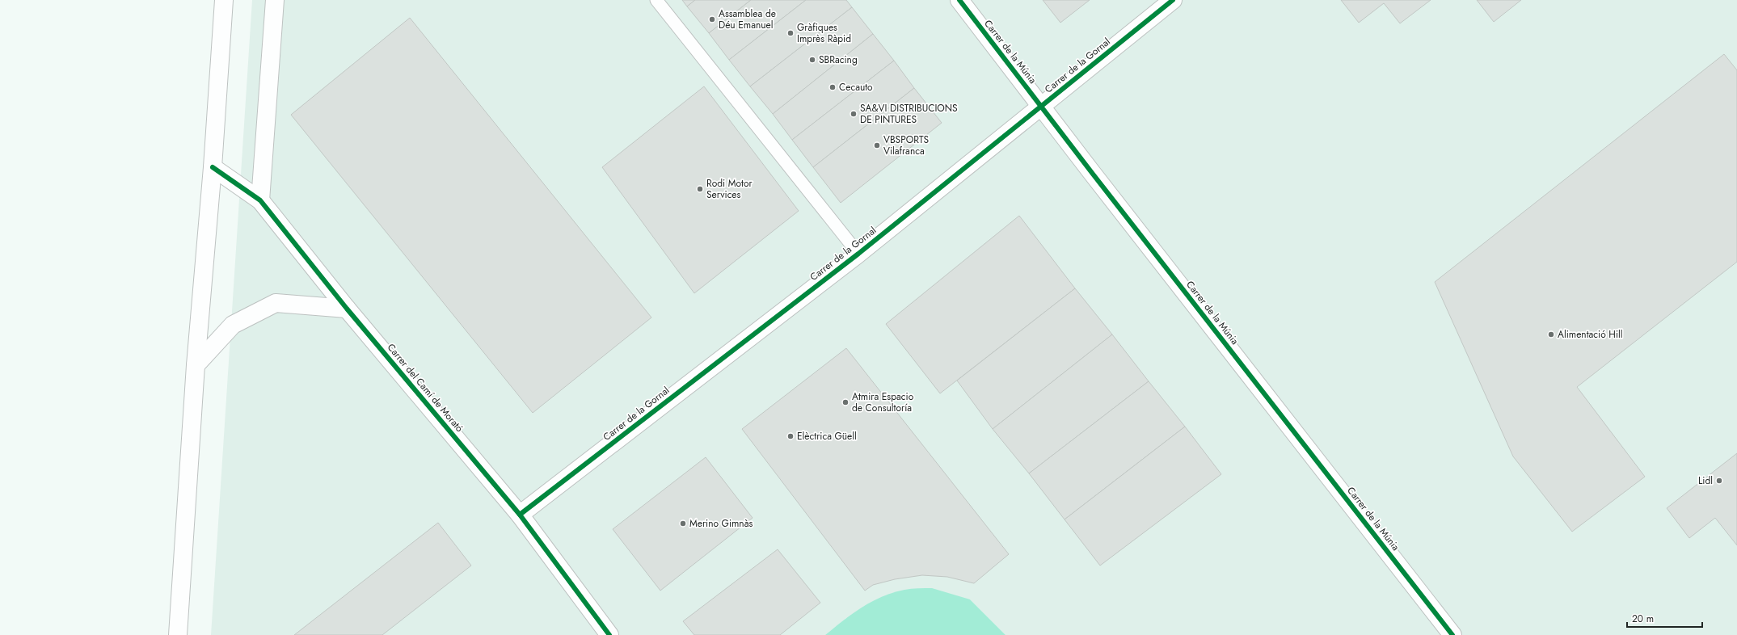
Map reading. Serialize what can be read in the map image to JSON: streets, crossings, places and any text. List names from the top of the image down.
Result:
{
  "streets": {
    "street": ["Carrer de la Múnia", "Carrer de la Gornal", "Carrer del Camí de Morató"]
  },
  "crossings": [
    ["Carrer de la Múnia", "Carrer de la Gornal"],
    ["Carrer de la Gornal", "Carrer del Camí de Morató"]
  ],
  "places": [
    "Assamblea de Déu Emanuel",
    "Gràfiques Imprès Ràpid",
    "SBRacing",
    "Cecauto",
    "SA&VI DISTRIBUCIONS DE PINTURES",
    "VBSPORTS Vilafranca",
    "Rodi Motor Services",
    "Alimentació Hill",
    "Atmira Espacio de Consultoría",
    "Elèctrica Güell",
    "Lidl",
    "Merino Gimnàs"
  ],
  "scale_bar": "20 m"
}
